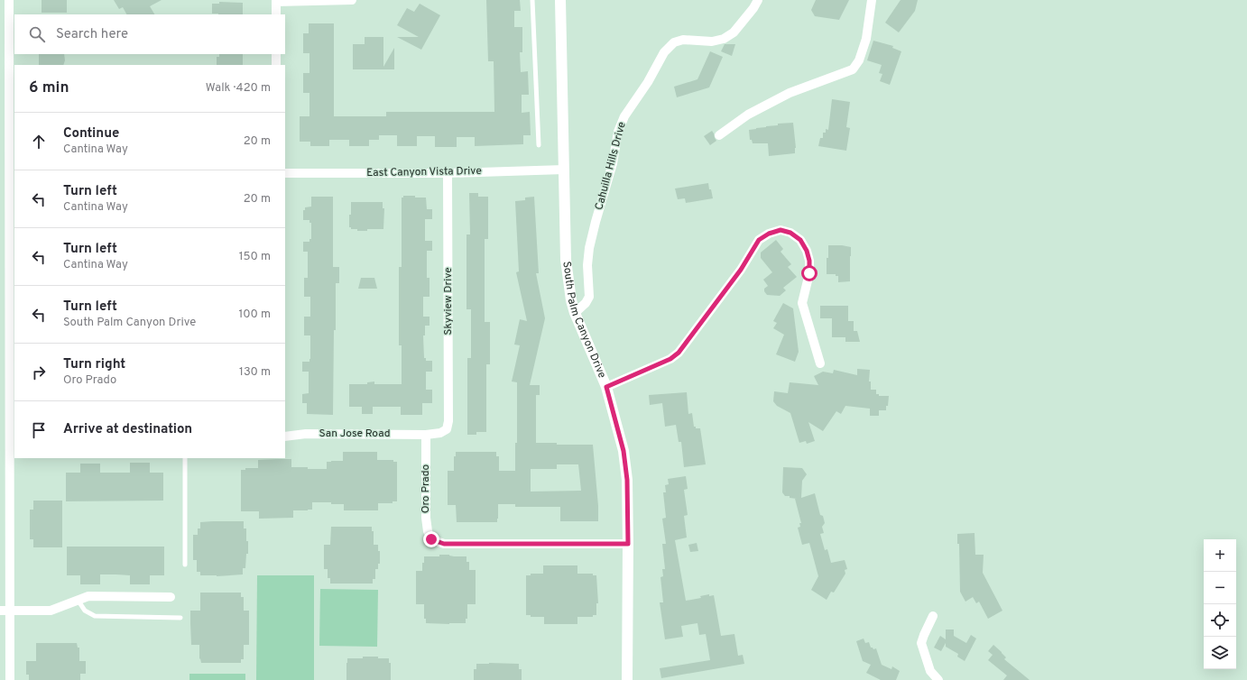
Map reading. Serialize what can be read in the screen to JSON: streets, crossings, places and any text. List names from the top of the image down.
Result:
{
  "streets": {
    "street": [
      "Cahuilla Hills Drive",
      "East Canyon Vista Drive",
      "Skyview Drive",
      "South Palm Canyon Drive",
      "San Jose Road",
      "Oro Prado"
    ]
  },
  "crossings": [
    ["Cahuilla Hills Drive", "South Palm Canyon Drive"],
    ["East Canyon Vista Drive", "Skyview Drive"],
    ["East Canyon Vista Drive", "South Palm Canyon Drive"],
    ["Skyview Drive", "San Jose Road"],
    ["South Palm Canyon Drive", "Oro Prado"],
    ["San Jose Road", "Oro Prado"]
  ],
  "page": {
    "search": "Search here",
    "heading": ["6 min", "Walk · 420 m"],
    "list": [
      ["Continue", "Cantina Way", "20 m"],
      ["Turn left", "Cantina Way", "20 m"],
      ["Turn left", "Cantina Way", "150 m"],
      ["Turn left", "South Palm Canyon Drive", "100 m"],
      ["Turn right", "Oro Prado", "130 m"],
      "Arrive at destination"
    ],
    "map_buttons": ["+", "−"]
  }
}
